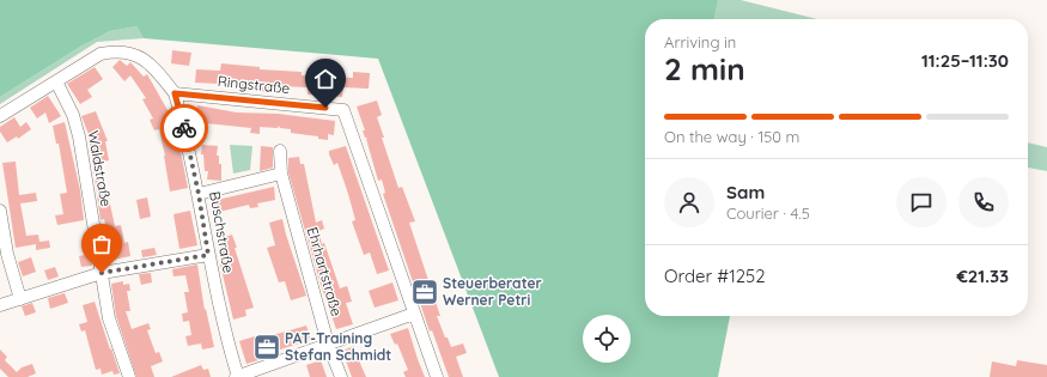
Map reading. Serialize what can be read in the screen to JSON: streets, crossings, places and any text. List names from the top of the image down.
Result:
{
  "streets": {
    "street": [
      "Ringstraße",
      "Waldstraße",
      "Buschstraße",
      "Ehrhartstraße"
    ]
  },
  "crossings": [
    ["Ringstraße", "Buschstraße"]
  ],
  "places": {
    "office": ["Steuerberater Werner Petri", "PAT-Training Stefan Schmidt"]
  },
  "page": {
    "heading": ["2 min", "Arriving in", "11:25–11:30"],
    "panel": [
      "Sam",
      "Courier · 4.5",
      "Order #1252",
      "€21.33"
    ],
    "bar": "On the way · 150 m"
  }
}
